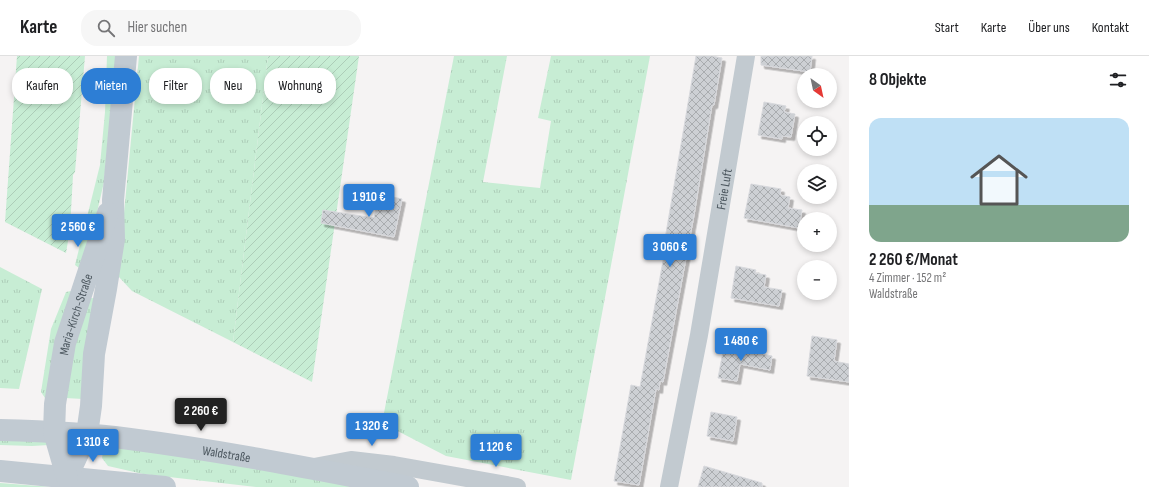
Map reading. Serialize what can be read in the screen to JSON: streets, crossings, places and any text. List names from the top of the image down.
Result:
{
  "streets": {
    "main road": ["Maria-Kirch-Straße", "Waldstraße"],
    "street": ["Freie Luft"]
  },
  "crossings": [
    ["Maria-Kirch-Straße", "Waldstraße"]
  ],
  "north": "bottom right",
  "page": {
    "header": "Karte",
    "search": "Hier suchen",
    "nav": [
      "Start",
      "Karte",
      "Über uns",
      "Kontakt"
    ],
    "heading": "8 Objekte",
    "map_buttons": ["+", "−"],
    "chip": [
      "Kaufen",
      "Mieten",
      "Filter",
      "Neu",
      "Wohnung"
    ],
    "list": [
      {
        "name": "2 260 €/Monat",
        "note": "4 Zimmer · 152 m² · Waldstraße"
      }
    ],
    "price": [
      "1 910 €",
      "2 560 €",
      "3 060 €",
      "1 480 €",
      "2 260 €",
      "1 320 €",
      "1 310 €",
      "1 120 €"
    ]
  }
}
